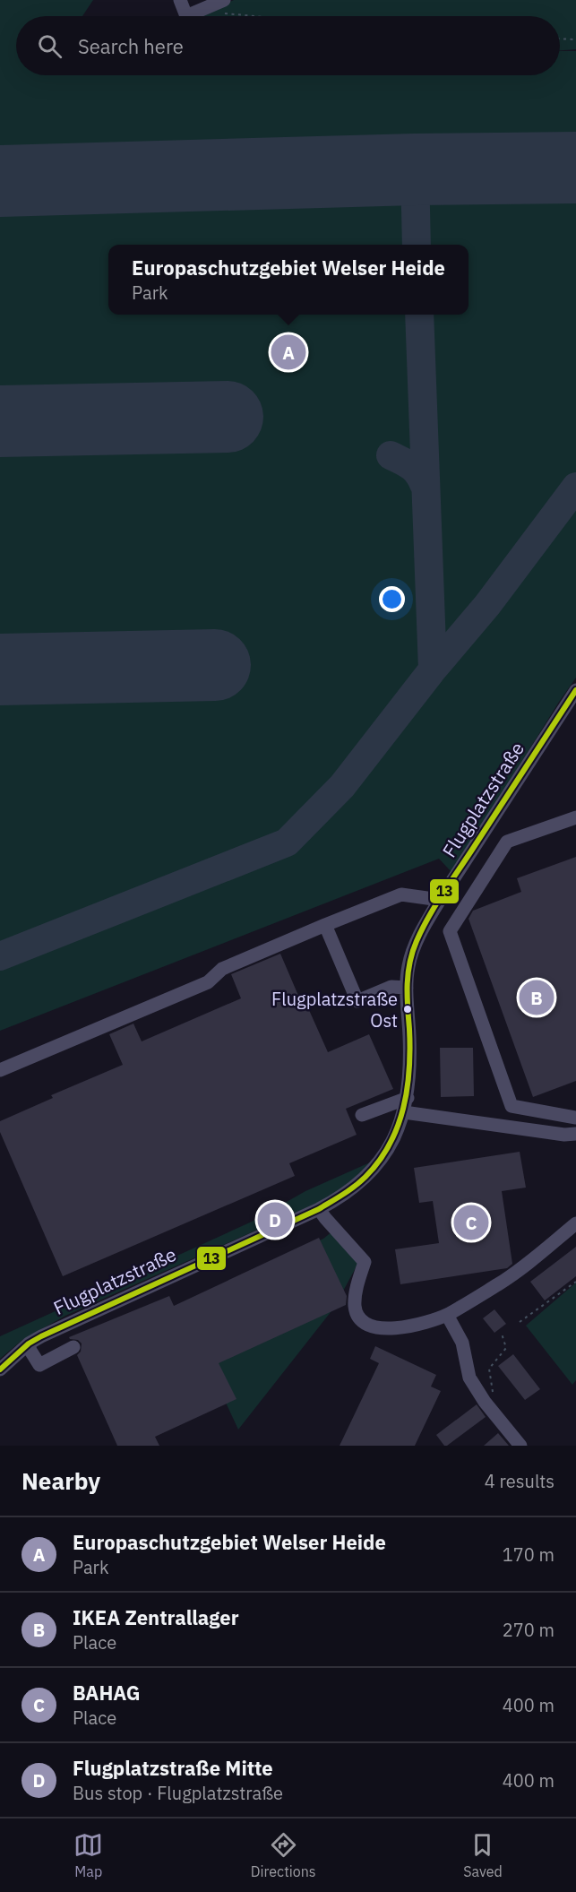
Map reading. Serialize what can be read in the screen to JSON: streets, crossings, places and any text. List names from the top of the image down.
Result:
{
  "streets": {
    "street": ["Flugplatzstraße"]
  },
  "places": ["Flugplatzstraße Ost"],
  "lines": ["transit line 13"],
  "page": {
    "search": "Search here",
    "popup": ["Europaschutzgebiet Welser Heide", "Park"],
    "pins": [
      "A",
      "B",
      "D",
      "C"
    ],
    "heading": ["Nearby", "4 results"],
    "list": [
      {
        "mark": "A",
        "name": "Europaschutzgebiet Welser Heide",
        "note": "Park",
        "value": "170 m"
      },
      {
        "mark": "B",
        "name": "IKEA Zentrallager",
        "note": "Place",
        "value": "270 m"
      },
      {
        "mark": "C",
        "name": "BAHAG",
        "note": "Place",
        "value": "400 m"
      },
      {
        "mark": "D",
        "name": "Flugplatzstraße Mitte",
        "note": "Bus stop · Flugplatzstraße",
        "value": "400 m"
      }
    ],
    "nav": ["Map", "Directions", "Saved"]
  }
}
